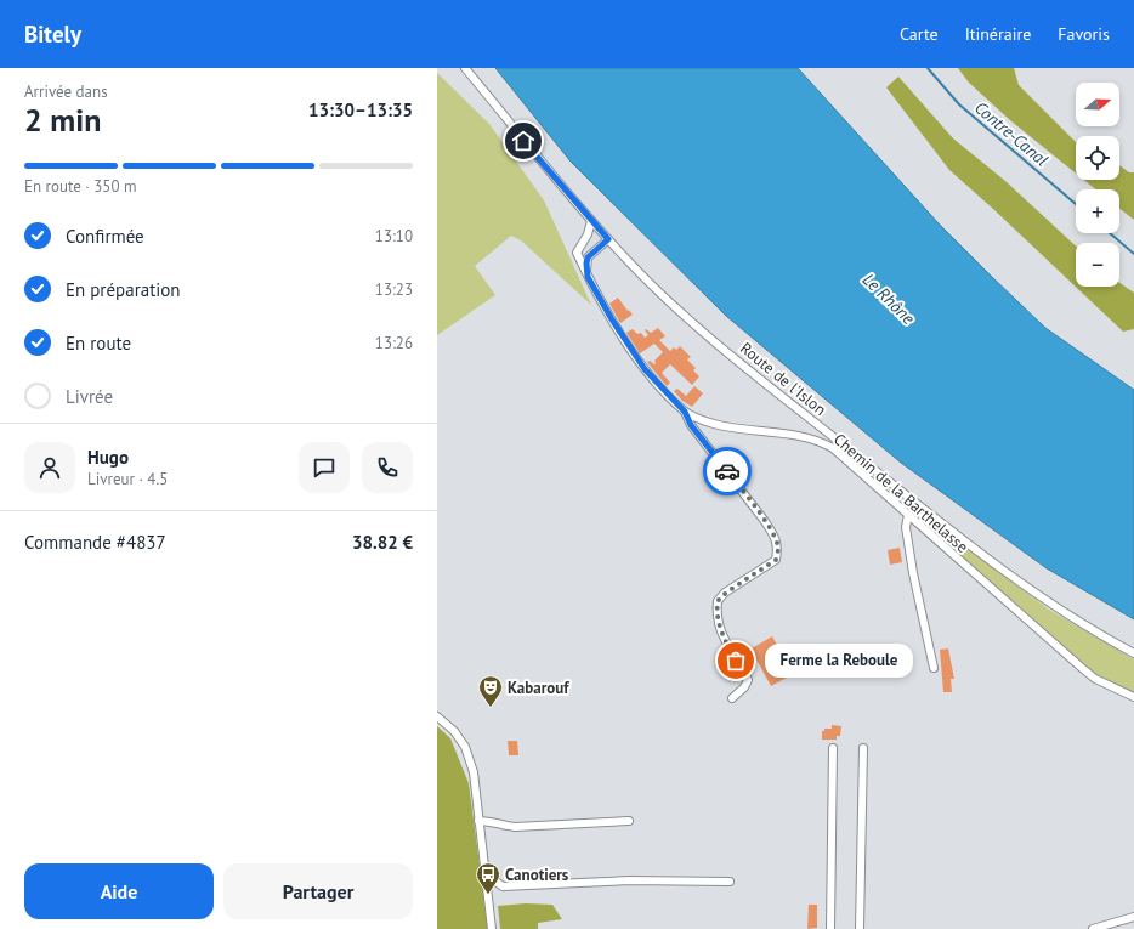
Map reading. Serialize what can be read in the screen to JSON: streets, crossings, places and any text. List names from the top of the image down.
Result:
{
  "streets": {
    "street": ["Route de l'Islon", "Chemin de la Barthelasse"]
  },
  "crossings": [
    ["Route de l'Islon", "Chemin de la Barthelasse"]
  ],
  "water": ["Contre-Canal", "Le Rhône"],
  "places": {
    "other": ["Ferme la Reboule"],
    "theatre": ["Kabarouf"],
    "bus stop": ["Canotiers"]
  },
  "north": "right",
  "page": {
    "header": "Bitely",
    "nav": ["Carte", "Itinéraire", "Favoris"],
    "heading": ["2 min", "Arrivée dans", "13:30–13:35"],
    "panel": [
      "Hugo",
      "Livreur · 4.5",
      "Commande #4837",
      "38.82 €"
    ],
    "map_buttons": ["+", "−"],
    "bar": "En route · 350 m",
    "list": [
      ["Confirmée", "13:10"],
      ["En préparation", "13:23"],
      ["En route", "13:26"],
      "Livrée"
    ],
    "bubble": "Ferme la Reboule",
    "buttons": ["Aide", "Partager"]
  }
}
